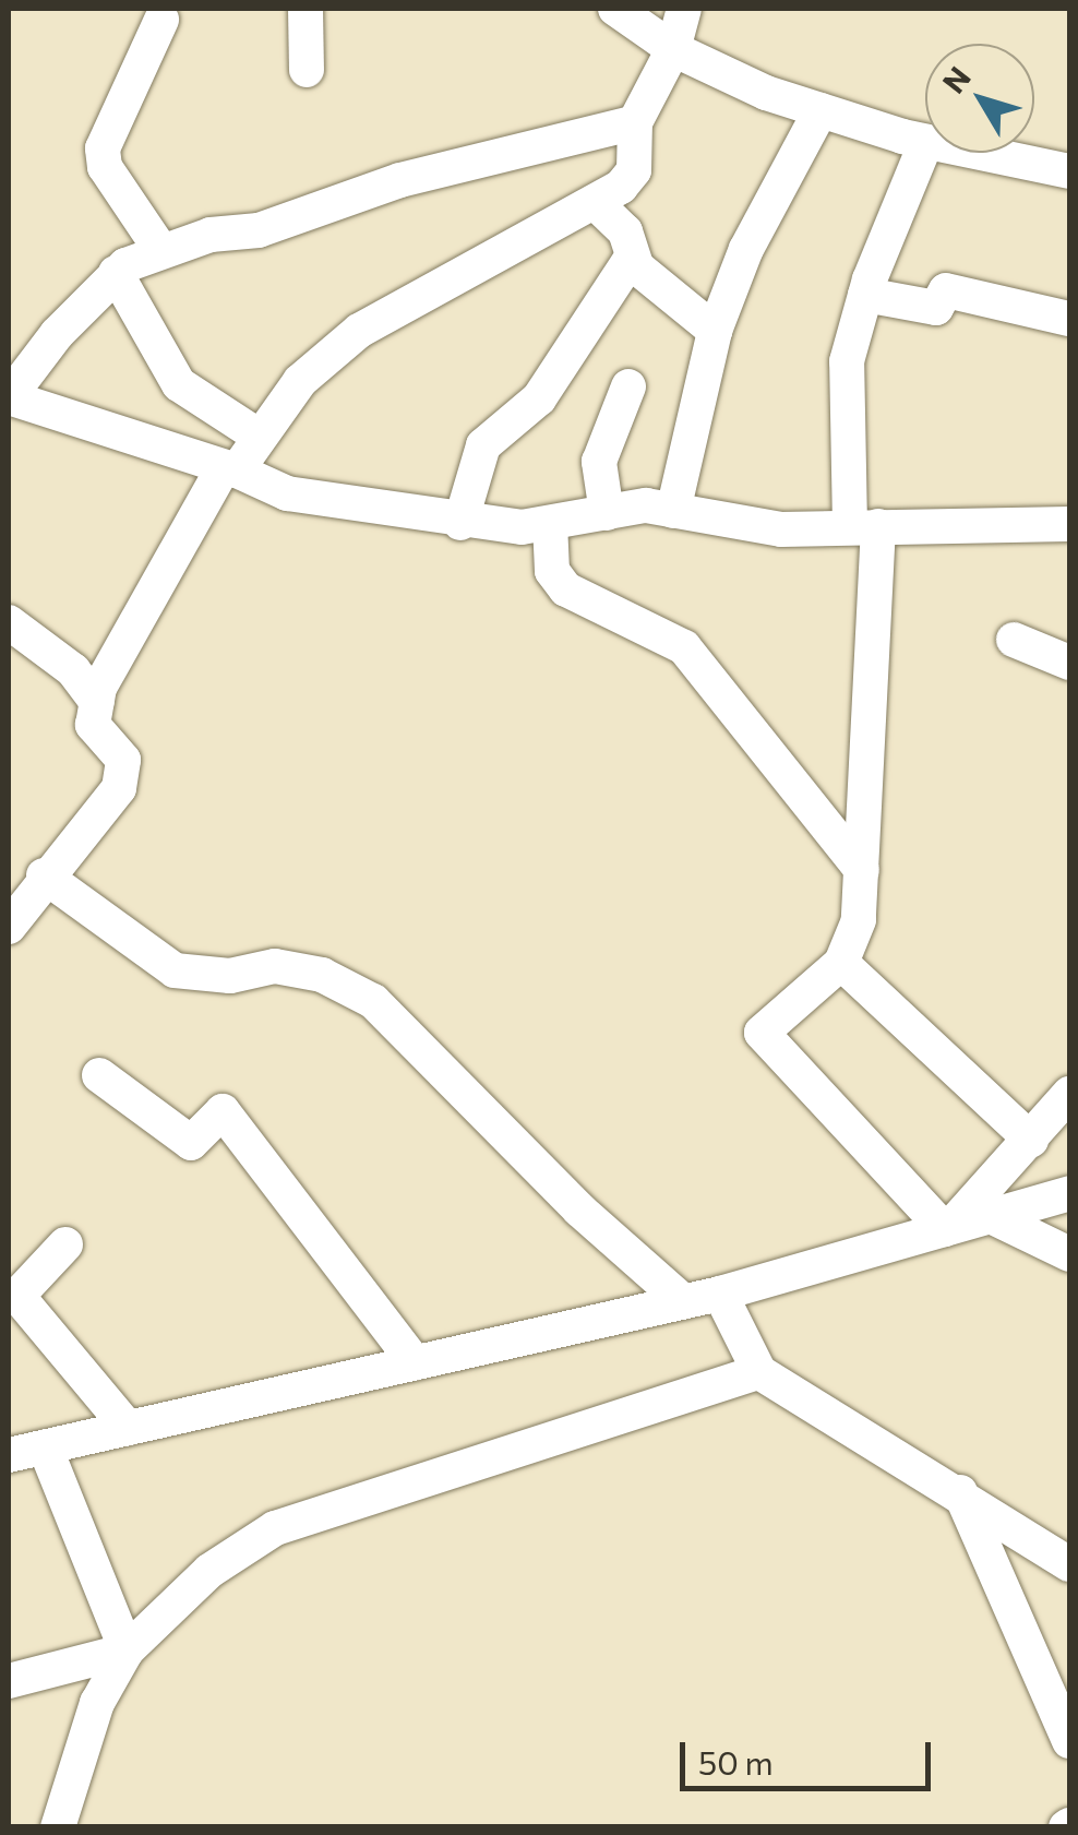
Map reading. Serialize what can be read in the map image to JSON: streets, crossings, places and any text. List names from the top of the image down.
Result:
{
  "scale_bar": "50 m",
  "north": "top left"
}
